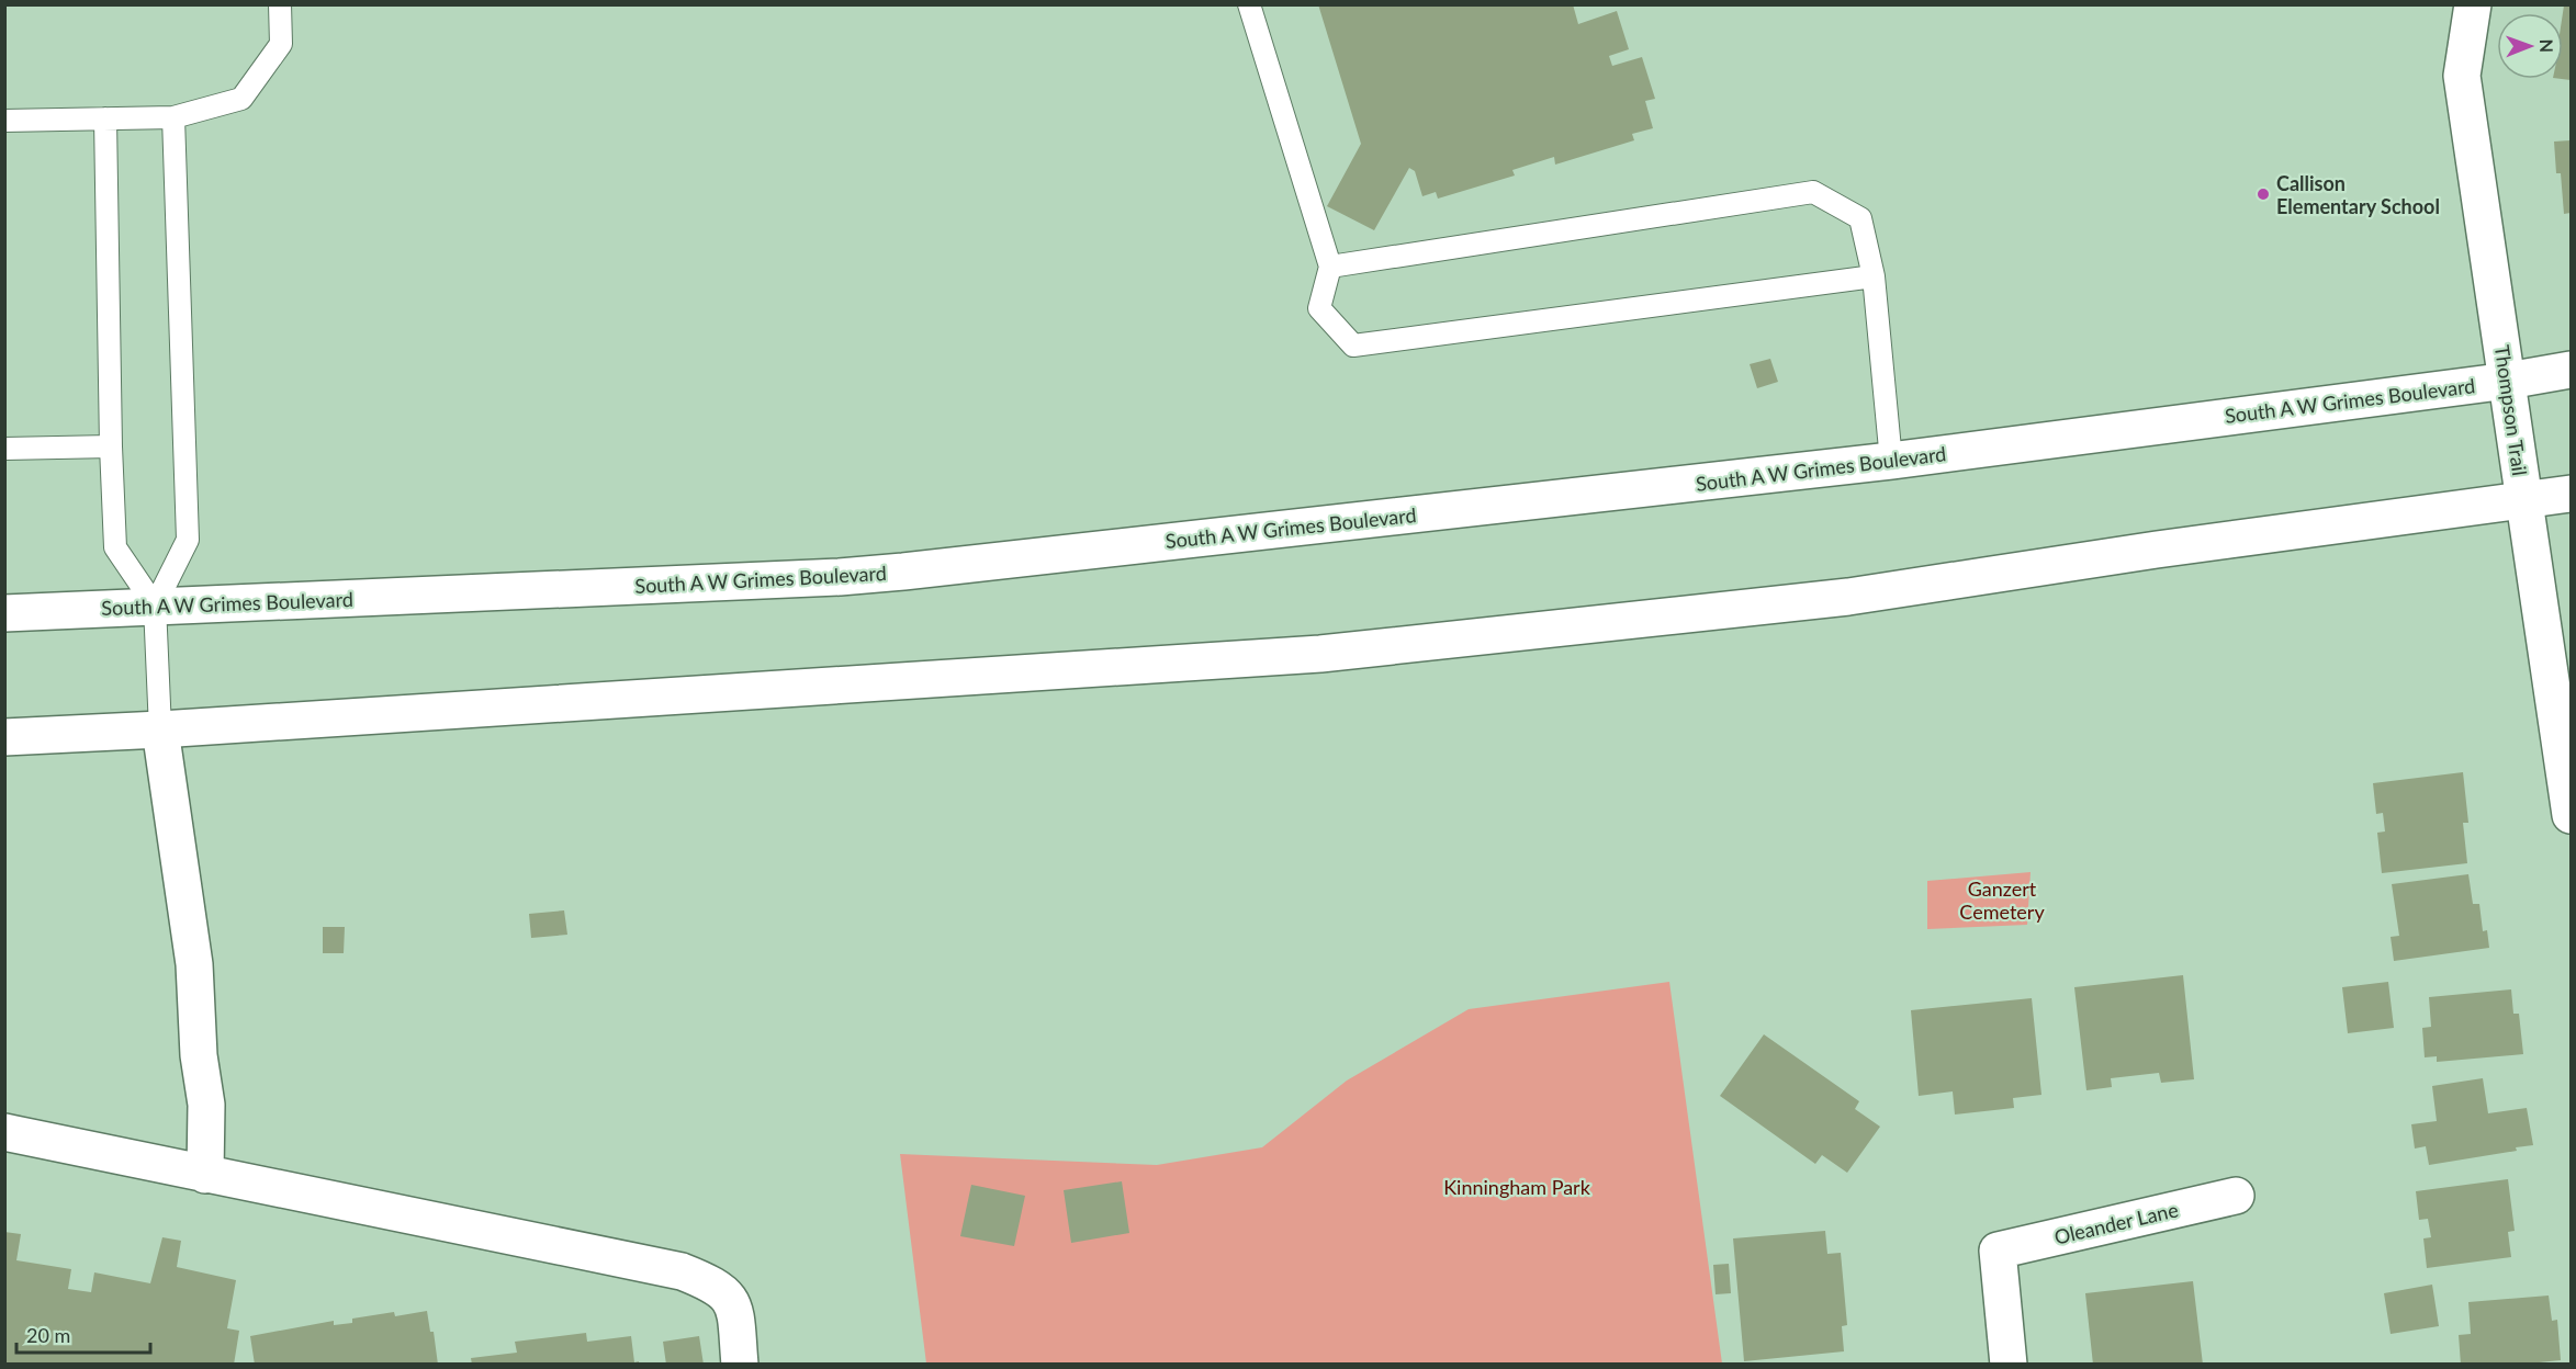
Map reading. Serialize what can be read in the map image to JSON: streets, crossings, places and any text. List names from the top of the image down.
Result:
{
  "streets": {
    "main road": ["South A W Grimes Boulevard", "Thompson Trail", "Oleander Lane"]
  },
  "crossings": [
    ["South A W Grimes Boulevard", "Thompson Trail"]
  ],
  "parks": ["Ganzert Cemetery", "Kinningham Park"],
  "places": ["Callison Elementary School"],
  "scale_bar": "20 m",
  "north": "right"
}
